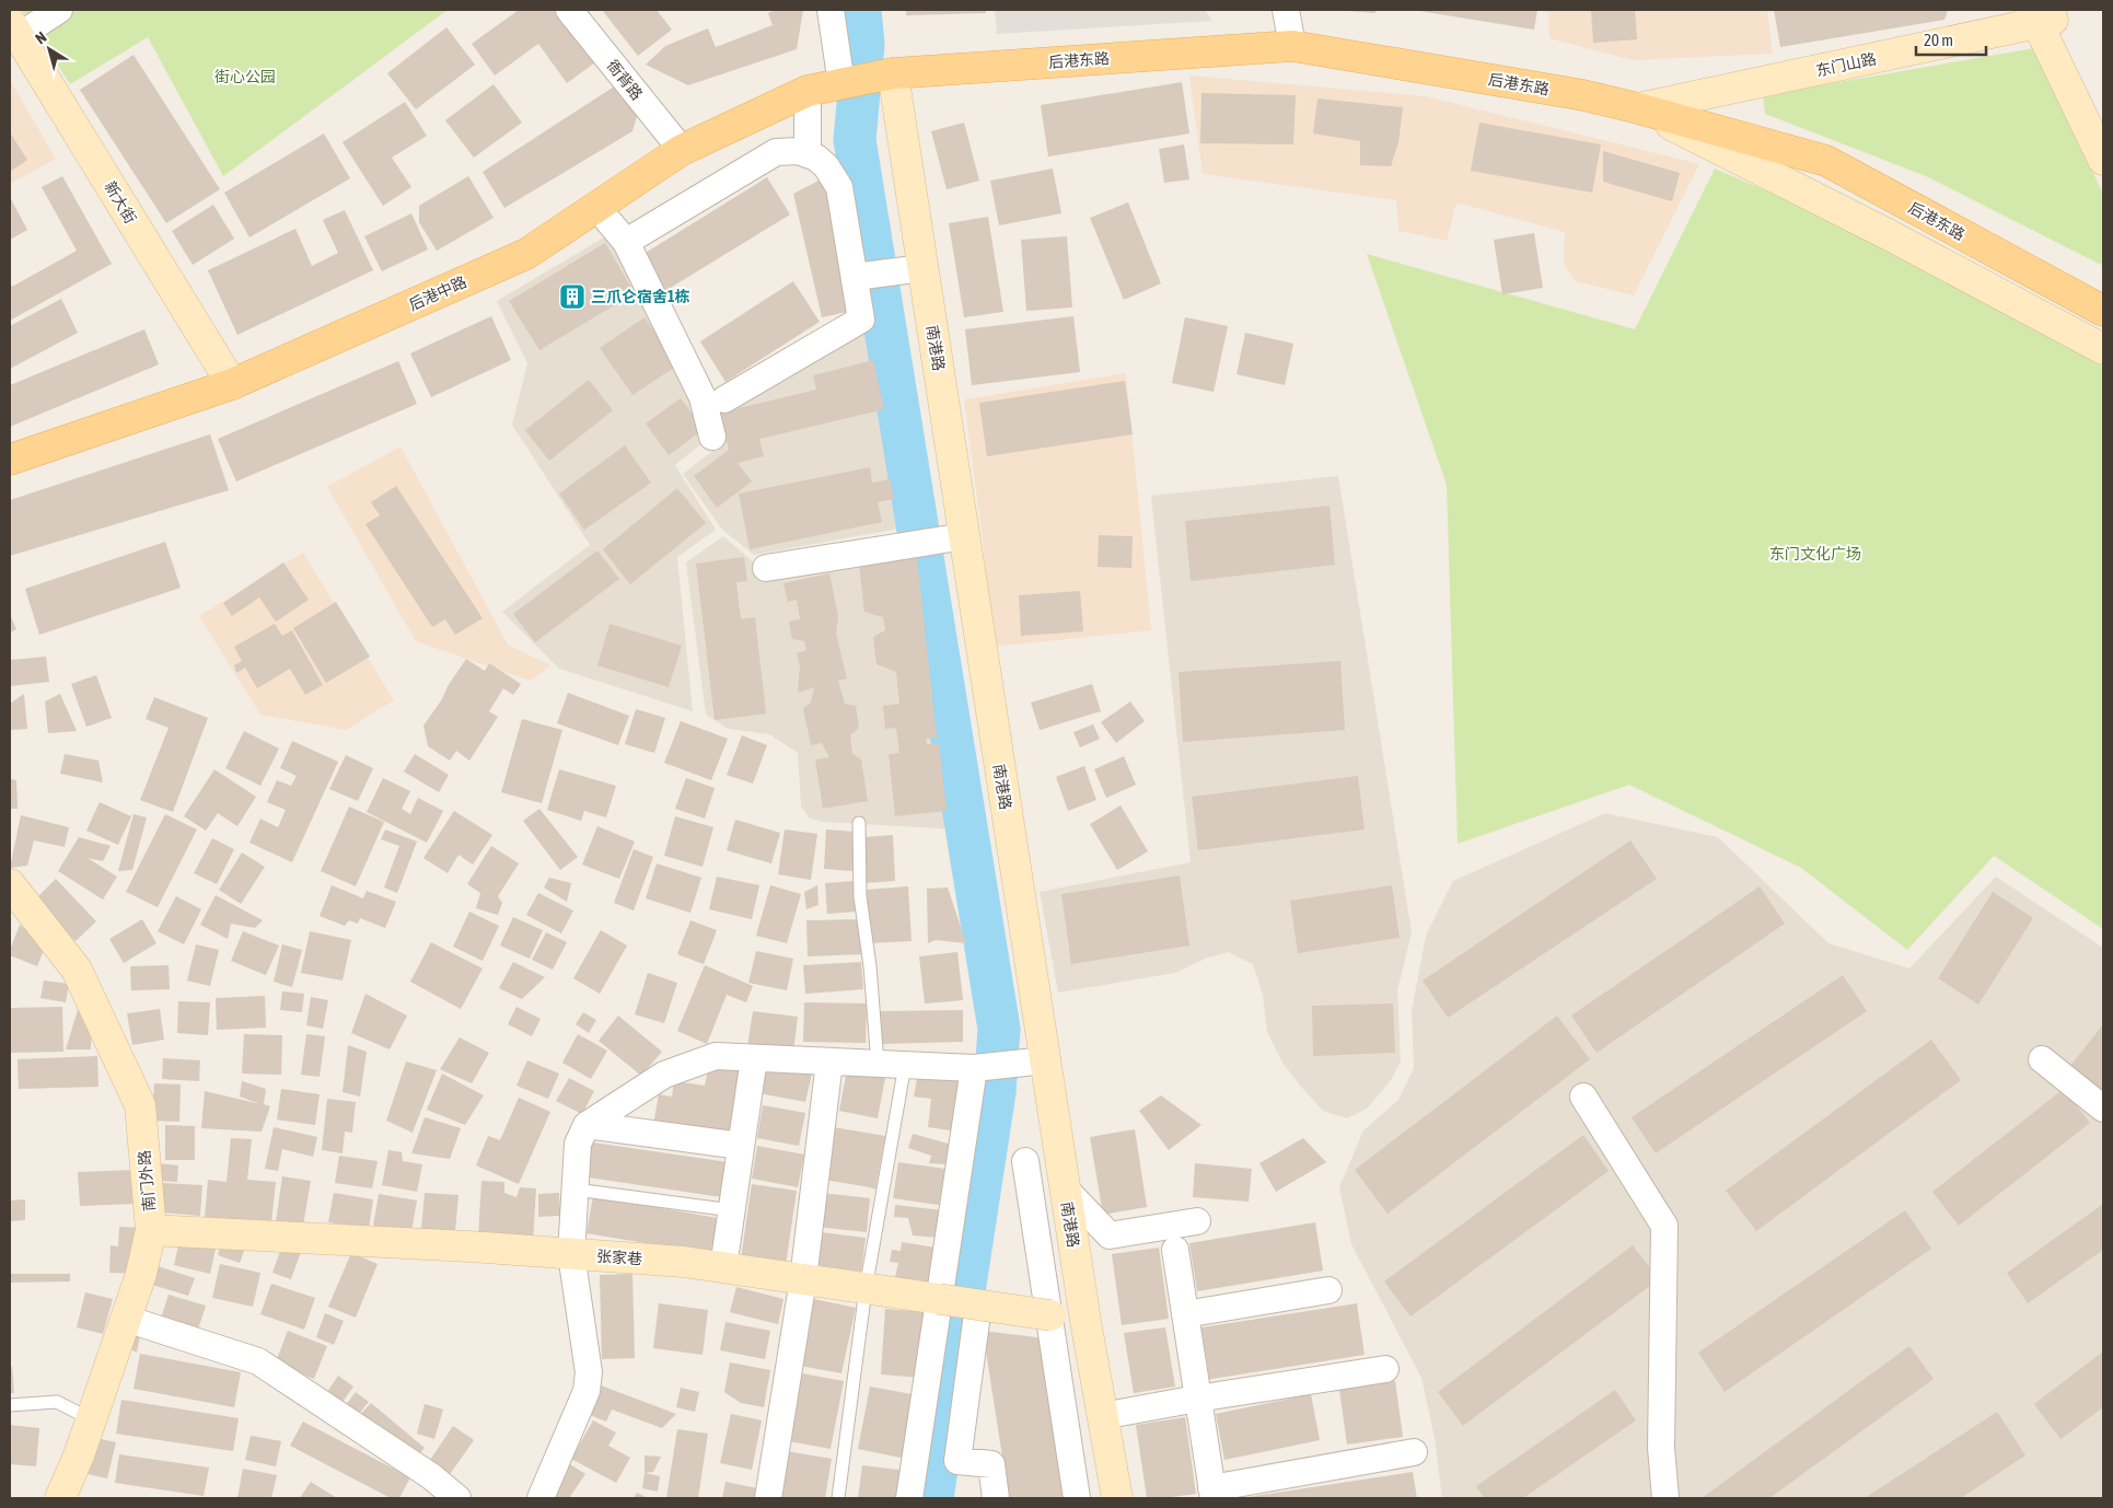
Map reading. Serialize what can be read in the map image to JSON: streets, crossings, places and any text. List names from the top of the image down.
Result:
{
  "streets": {
    "main road": ["后港东路", "后港中路"],
    "street": [
      "东门山路",
      "衙背路",
      "新大街",
      "南港路",
      "南门外路",
      "张家巷"
    ]
  },
  "crossings": [
    ["后港东路", "东门山路"],
    ["后港东路", "后港中路"],
    ["后港东路", "南港路"],
    ["衙背路", "后港中路"],
    ["新大街", "后港中路"],
    ["南港路", "张家巷"],
    ["南门外路", "张家巷"]
  ],
  "parks": ["街心公园", "东门文化广场"],
  "places": {
    "building": ["三爪仑宿舍1栋"]
  },
  "scale_bar": "20 m",
  "north": "top left"
}
